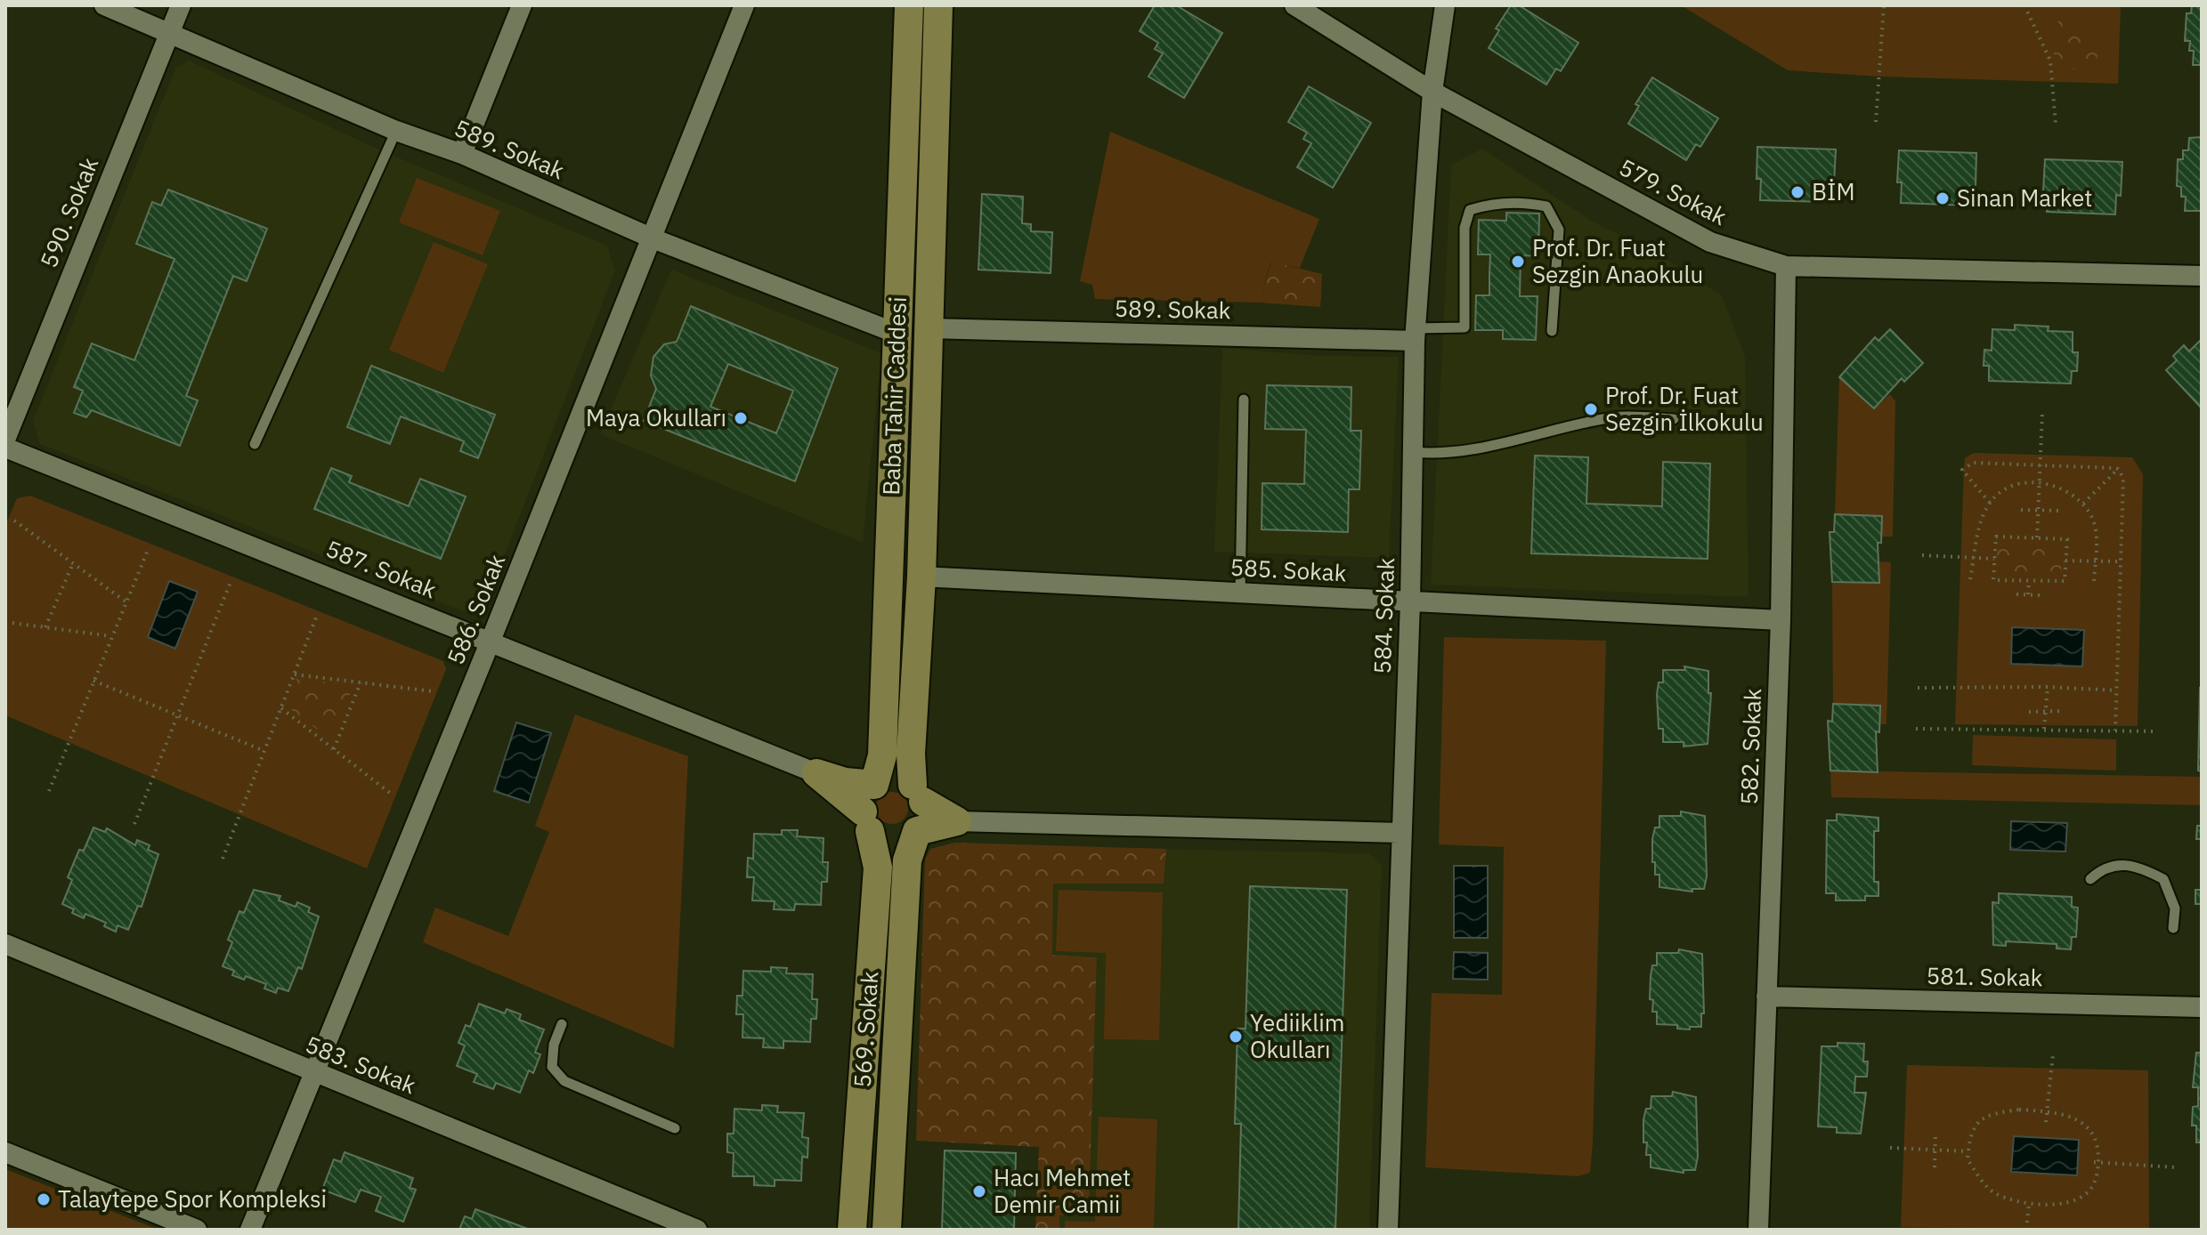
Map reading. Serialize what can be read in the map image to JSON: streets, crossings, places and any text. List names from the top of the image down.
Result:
{
  "streets": {
    "street": [
      "589. Sokak",
      "579. Sokak",
      "590. Sokak",
      "Baba Tahir Caddesi",
      "587. Sokak",
      "585. Sokak",
      "586. Sokak",
      "584. Sokak",
      "582. Sokak",
      "581. Sokak",
      "569. Sokak",
      "583. Sokak"
    ]
  },
  "crossings": [
    ["589. Sokak", "590. Sokak"],
    ["589. Sokak", "Baba Tahir Caddesi"],
    ["589. Sokak", "586. Sokak"],
    ["589. Sokak", "584. Sokak"],
    ["579. Sokak", "584. Sokak"],
    ["579. Sokak", "582. Sokak"],
    ["Baba Tahir Caddesi", "585. Sokak"],
    ["Baba Tahir Caddesi", "569. Sokak"],
    ["587. Sokak", "586. Sokak"],
    ["585. Sokak", "584. Sokak"],
    ["585. Sokak", "582. Sokak"],
    ["586. Sokak", "583. Sokak"],
    ["582. Sokak", "581. Sokak"]
  ],
  "places": [
    "BİM",
    "Sinan Market",
    "Prof. Dr. Fuat Sezgin Anaokulu",
    "Prof. Dr. Fuat Sezgin İlkokulu",
    "Maya Okulları",
    "Yediiklim Okulları",
    "Hacı Mehmet Demir Camii",
    "Talaytepe Spor Kompleksi"
  ]
}
